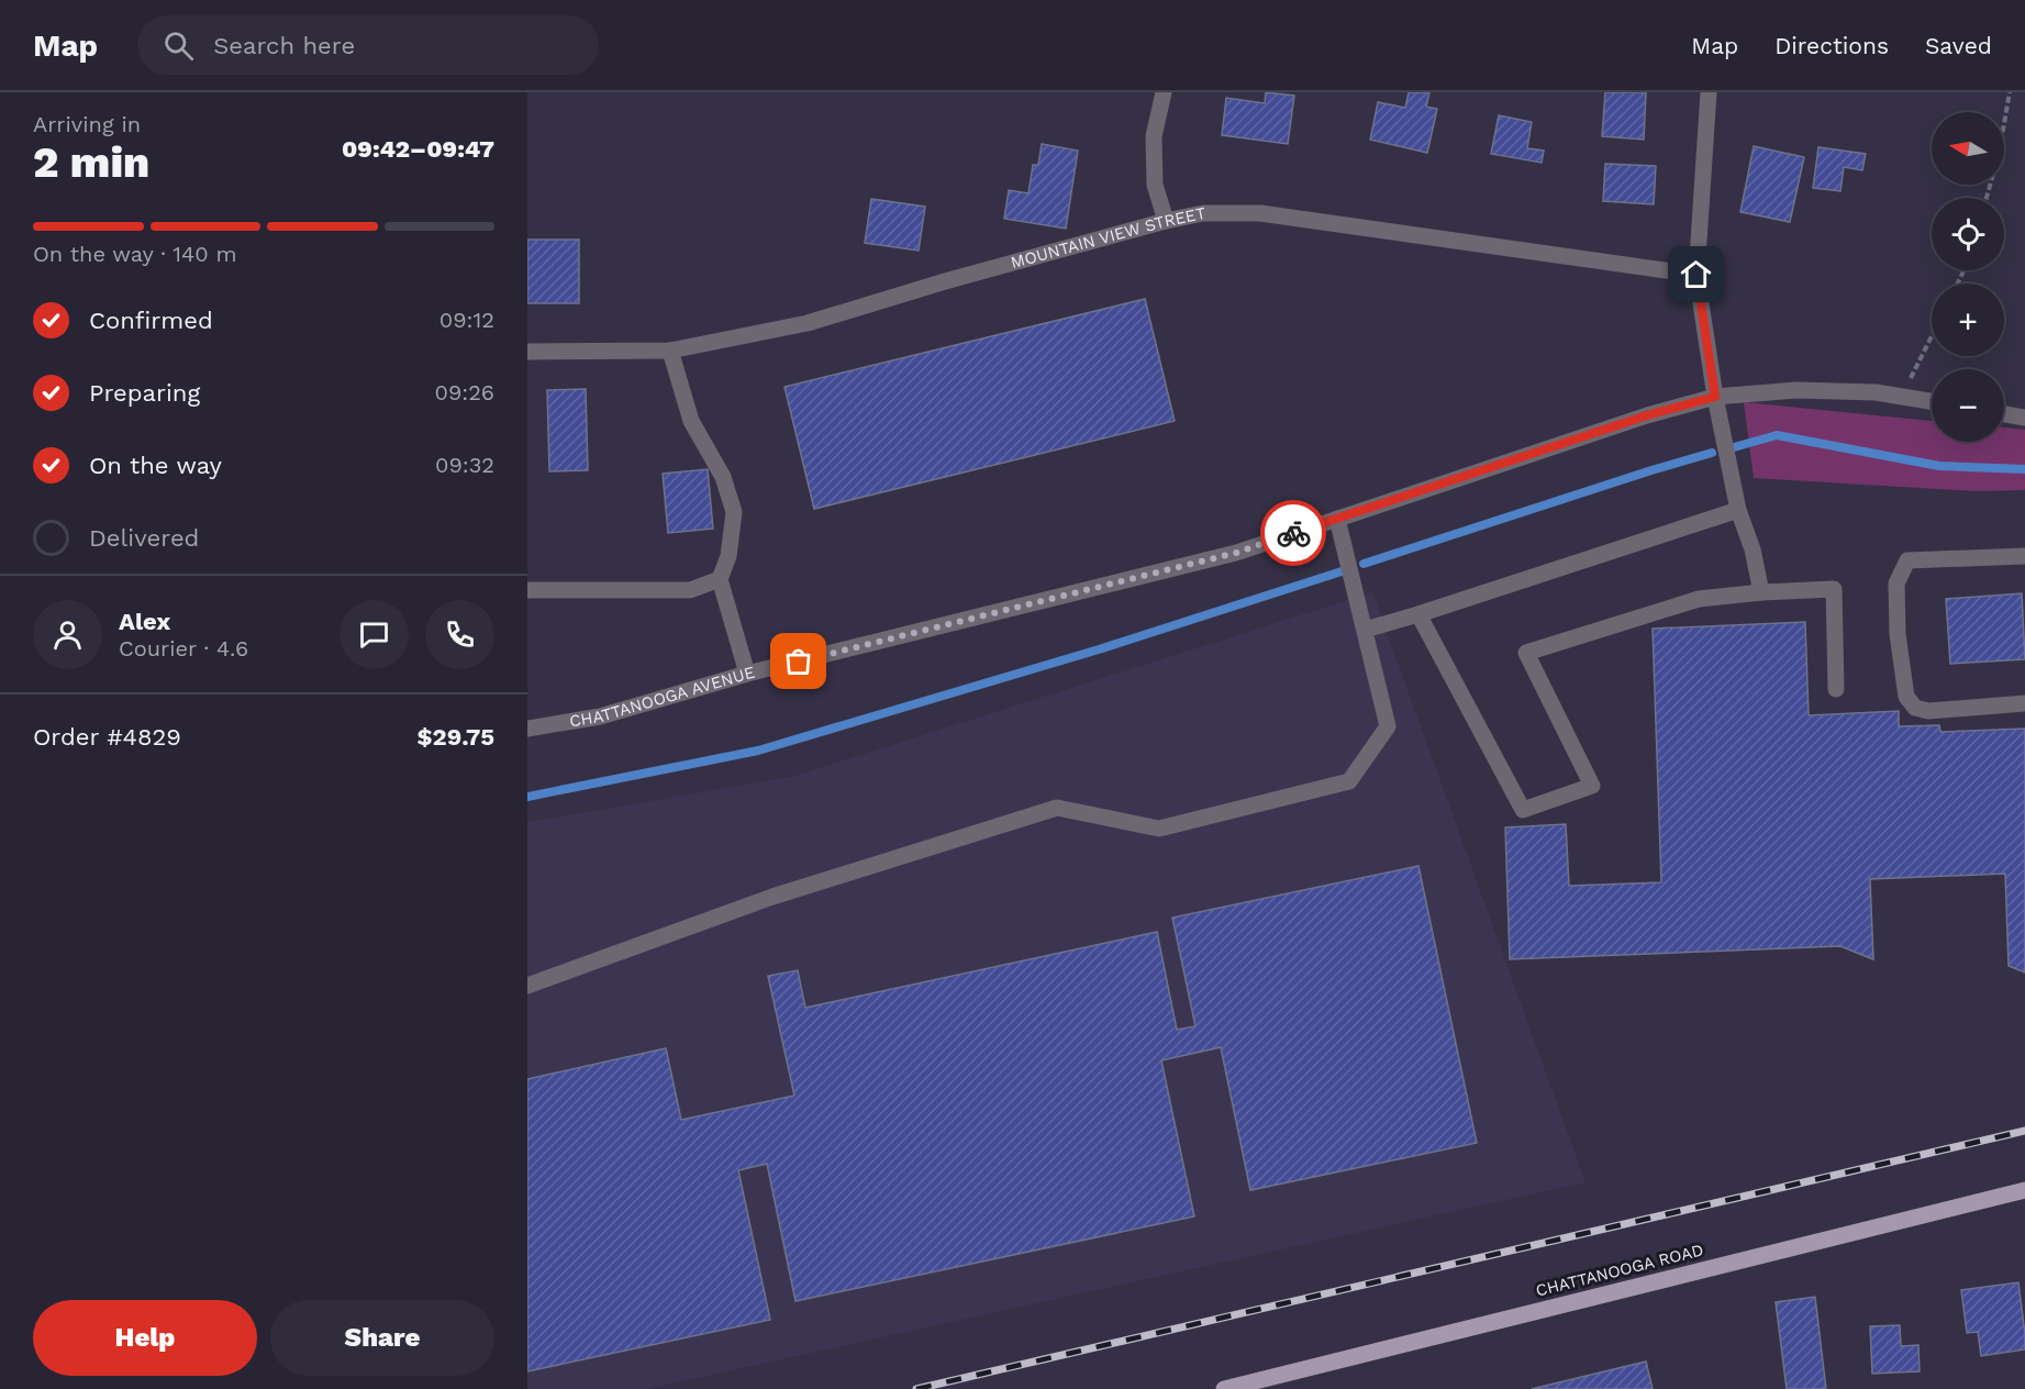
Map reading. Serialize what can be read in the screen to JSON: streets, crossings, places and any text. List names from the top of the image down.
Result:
{
  "streets": {
    "main road": ["CHATTANOOGA ROAD"],
    "street": ["MOUNTAIN VIEW STREET", "CHATTANOOGA AVENUE"]
  },
  "north": "left",
  "page": {
    "header": "Map",
    "search": "Search here",
    "nav": ["Map", "Directions", "Saved"],
    "heading": ["2 min", "Arriving in", "09:42–09:47"],
    "panel": [
      "Alex",
      "Courier · 4.6",
      "Order #4829",
      "$29.75"
    ],
    "map_buttons": ["+", "−"],
    "bar": "On the way · 140 m",
    "list": [
      ["Confirmed", "09:12"],
      ["Preparing", "09:26"],
      ["On the way", "09:32"],
      "Delivered"
    ],
    "buttons": ["Help", "Share"]
  }
}
